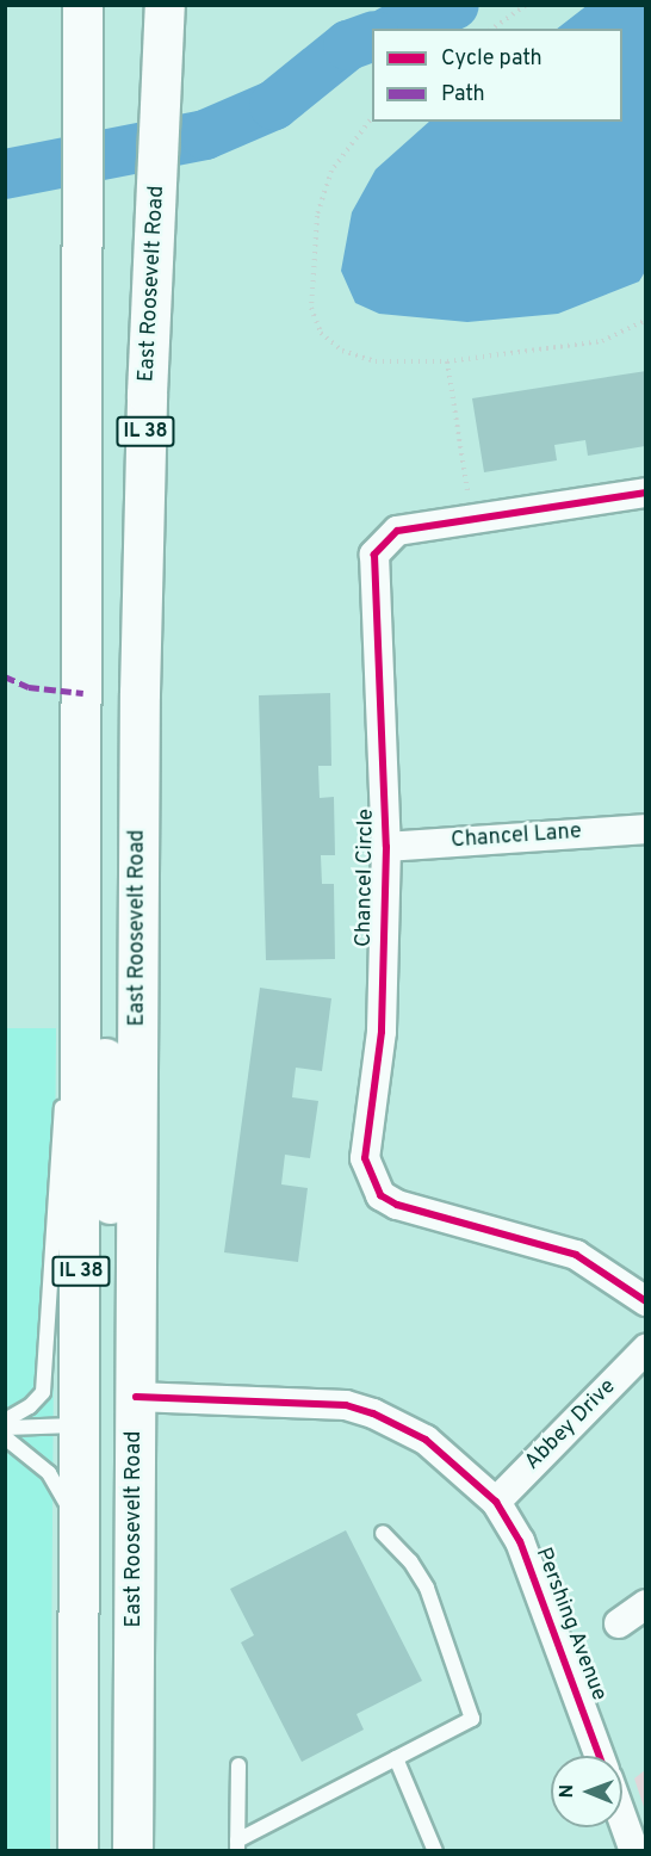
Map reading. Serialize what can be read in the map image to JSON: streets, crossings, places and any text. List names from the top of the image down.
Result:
{
  "streets": {
    "main road": ["East Roosevelt Road", "IL 38"],
    "street": [
      "Chancel Lane",
      "Chancel Circle",
      "Abbey Drive",
      "Pershing Avenue"
    ]
  },
  "crossings": [
    ["East Roosevelt Road", "Pershing Avenue"],
    ["Chancel Lane", "Chancel Circle"],
    ["Abbey Drive", "Pershing Avenue"]
  ],
  "legend": ["Cycle path", "Path"],
  "north": "left"
}
